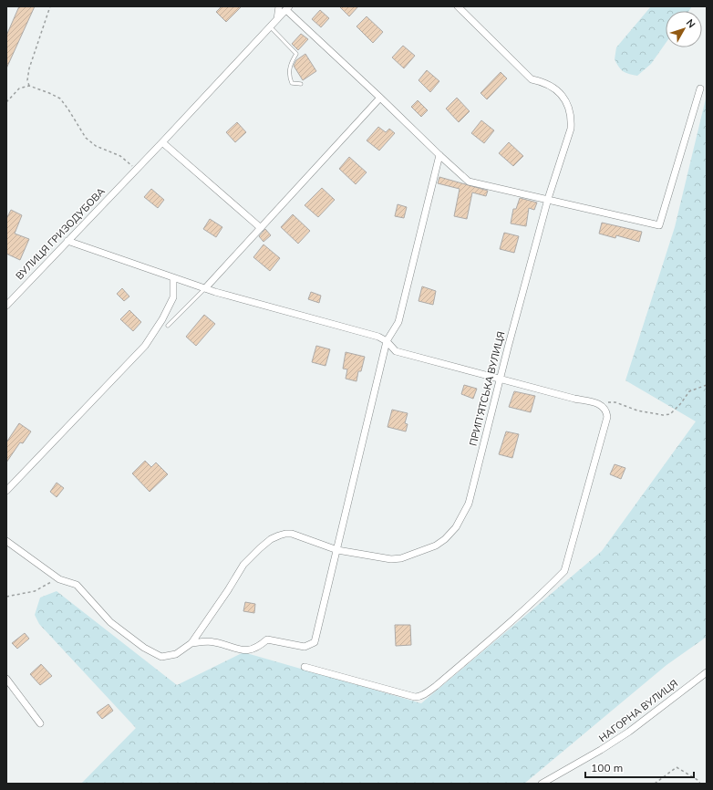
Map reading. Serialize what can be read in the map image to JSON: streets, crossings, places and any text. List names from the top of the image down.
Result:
{
  "streets": {
    "street": ["ВУЛИЦЯ ГРИЗОДУБОВА", "ПРИП’ЯТСЬКА ВУЛИЦЯ", "НАГОРНА ВУЛИЦЯ"]
  },
  "scale_bar": "100 m",
  "north": "top right"
}
